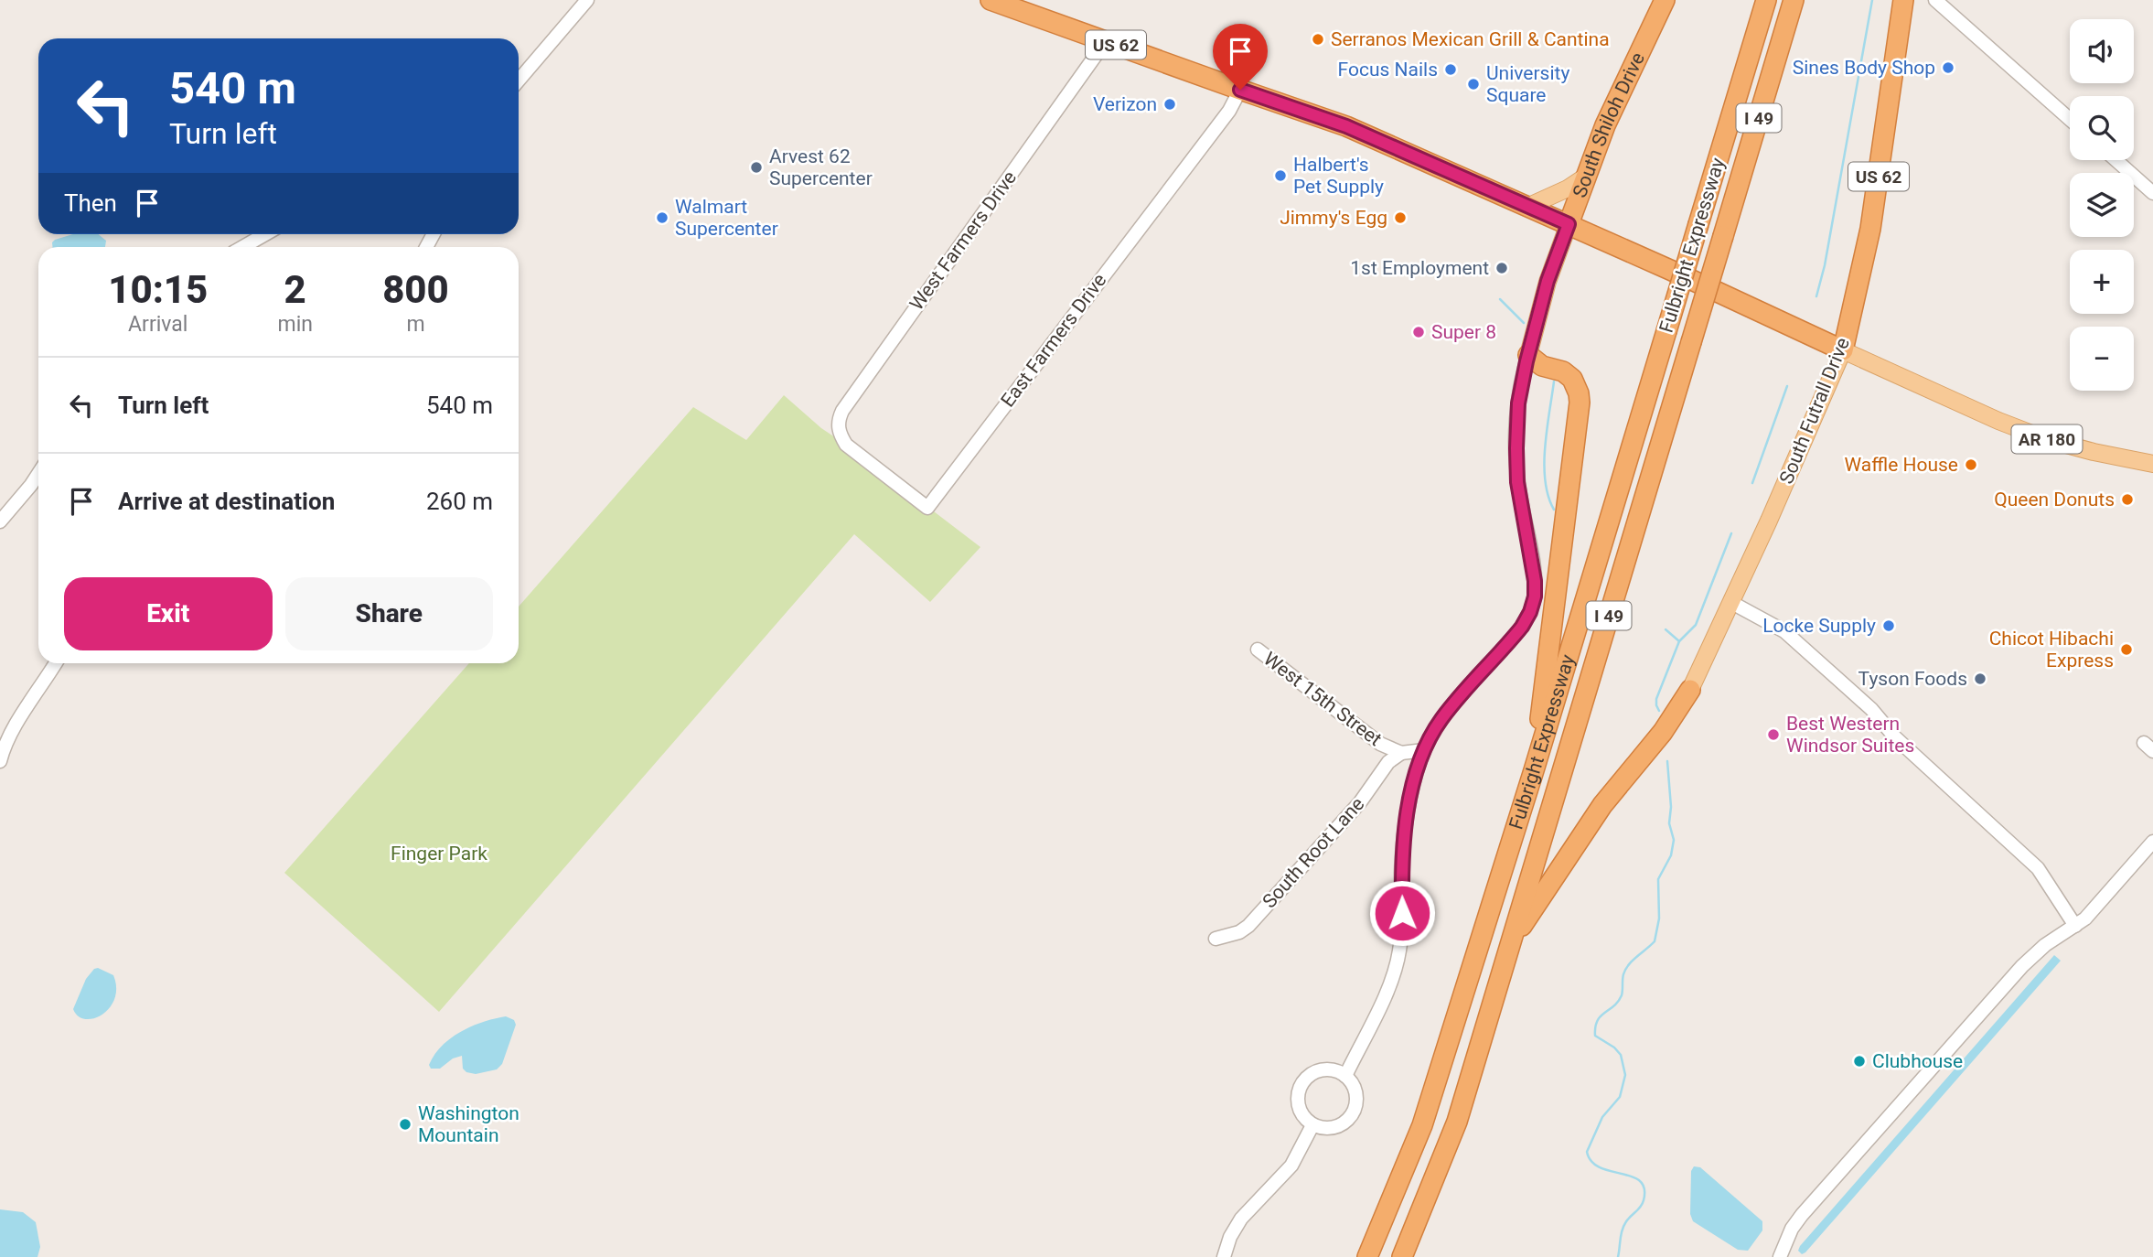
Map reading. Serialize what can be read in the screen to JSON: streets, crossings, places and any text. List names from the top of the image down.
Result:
{
  "streets": {
    "highway": [
      "US 62",
      "I 49",
      "South Shiloh Drive",
      "Fulbright Expressway",
      "South Futrall Drive"
    ],
    "main road": ["AR 180"],
    "street": [
      "West Farmers Drive",
      "East Farmers Drive",
      "West 15th Street",
      "South Root Lane"
    ]
  },
  "crossings": [
    ["US 62", "South Shiloh Drive"],
    ["US 62", "West Farmers Drive"],
    ["US 62", "East Farmers Drive"],
    ["US 62", "South Futrall Drive"],
    ["US 62", "AR 180"],
    ["South Shiloh Drive", "West 15th Street"],
    ["West Farmers Drive", "East Farmers Drive"],
    ["South Futrall Drive", "AR 180"],
    ["West 15th Street", "South Root Lane"]
  ],
  "parks": ["Finger Park"],
  "places": [
    "Serranos Mexican Grill & Cantina",
    "Sines Body Shop",
    "Focus Nails",
    "University Square",
    "Verizon",
    "Arvest 62 Supercenter",
    "Halbert's Pet Supply",
    "Walmart Supercenter",
    "Jimmy's Egg",
    "1st Employment",
    "Super 8",
    "Waffle House",
    "Queen Donuts",
    "Locke Supply",
    "Chicot Hibachi Express",
    "Tyson Foods",
    "Best Western Windsor Suites",
    "Clubhouse",
    "Washington Mountain"
  ],
  "page": {
    "map_buttons": ["+", "−"],
    "turn": ["540 m", "Turn left"],
    "then": "Then",
    "eta": [
      "10:15",
      "Arrival",
      "2",
      "min",
      "800",
      "m"
    ],
    "list": [
      {
        "name": "Turn left",
        "value": "540 m"
      },
      {
        "name": "Arrive at destination",
        "value": "260 m"
      }
    ],
    "buttons": ["Exit", "Share"]
  }
}
